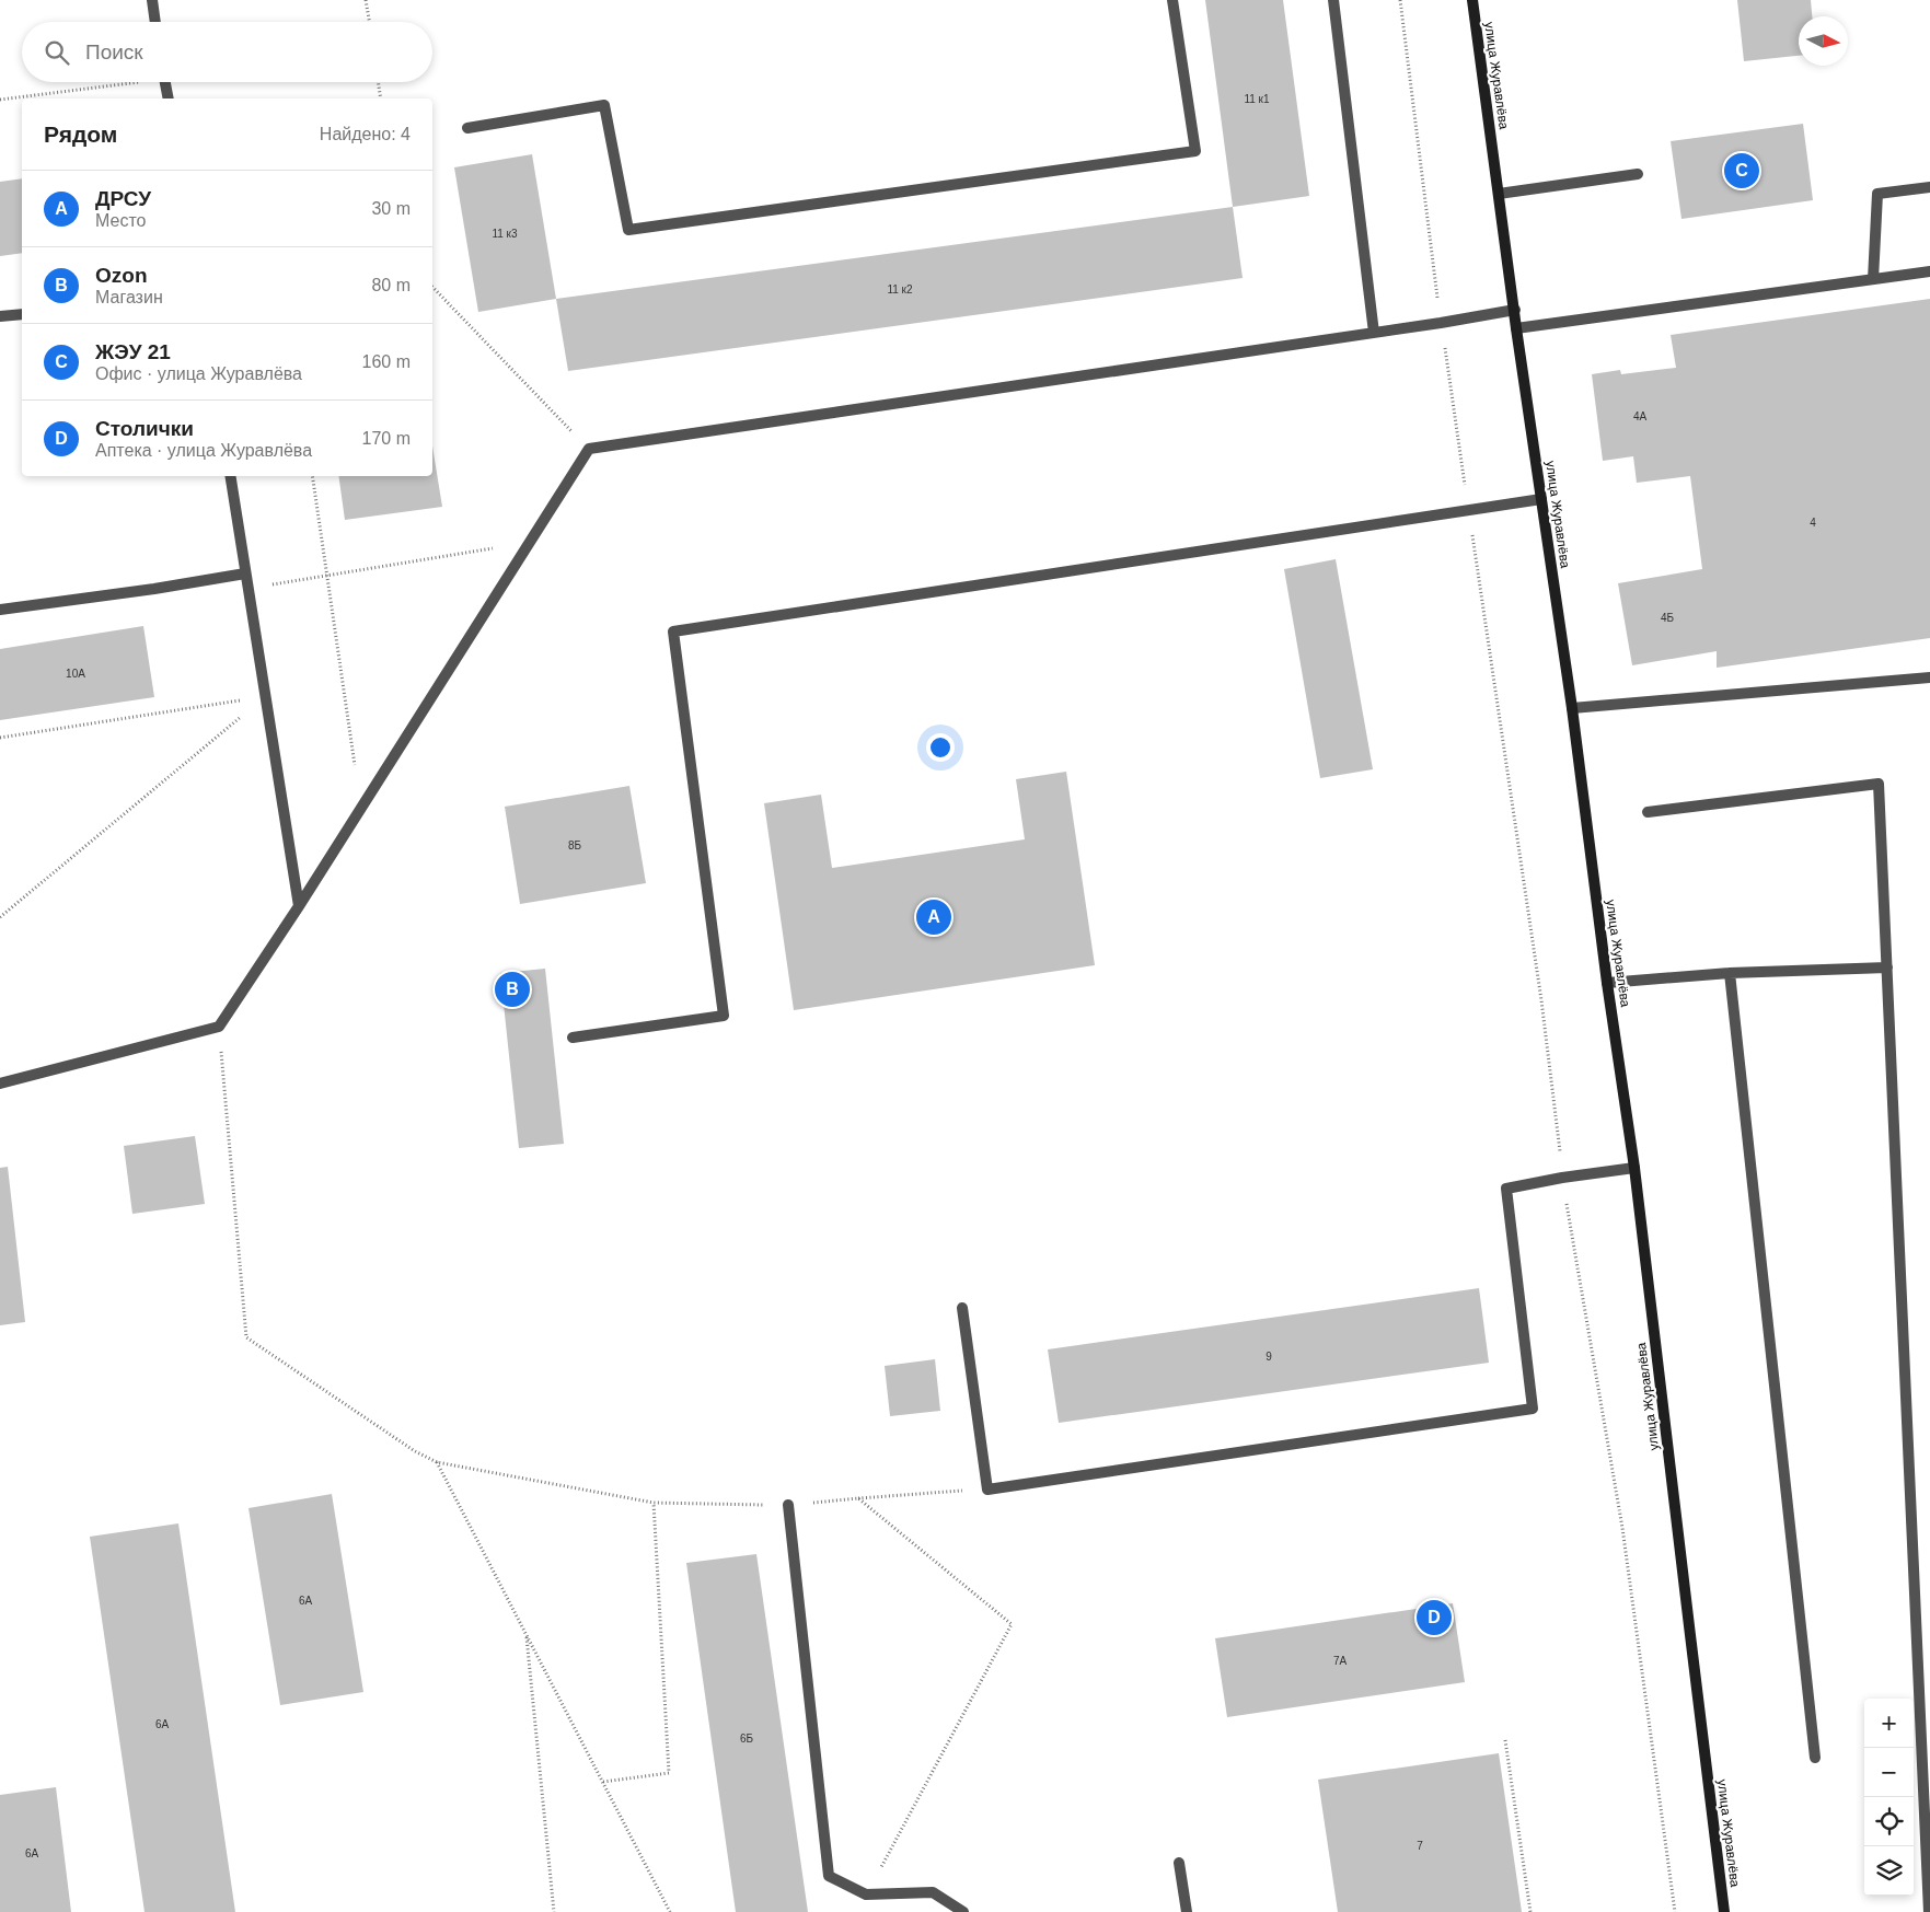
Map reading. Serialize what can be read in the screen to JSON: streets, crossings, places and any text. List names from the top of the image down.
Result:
{
  "streets": {
    "street": ["улица Журавлёва"]
  },
  "house_numbers": [
    "11 к1",
    "11 к3",
    "11 к2",
    "4А",
    "4",
    "4Б",
    "10А",
    "8Б",
    "9",
    "6А",
    "7А",
    "6А",
    "6Б",
    "7",
    "6А"
  ],
  "north": "right",
  "page": {
    "search": "Поиск",
    "heading": ["Рядом", "Найдено: 4"],
    "pins": [
      "C",
      "A",
      "B",
      "D"
    ],
    "list": [
      {
        "mark": "A",
        "name": "ДРСУ",
        "note": "Место",
        "value": "30 m"
      },
      {
        "mark": "B",
        "name": "Ozon",
        "note": "Магазин",
        "value": "80 m"
      },
      {
        "mark": "C",
        "name": "ЖЭУ 21",
        "note": "Офис · улица Журавлёва",
        "value": "160 m"
      },
      {
        "mark": "D",
        "name": "Столички",
        "note": "Аптека · улица Журавлёва",
        "value": "170 m"
      }
    ],
    "map_buttons": ["+", "−"]
  }
}
